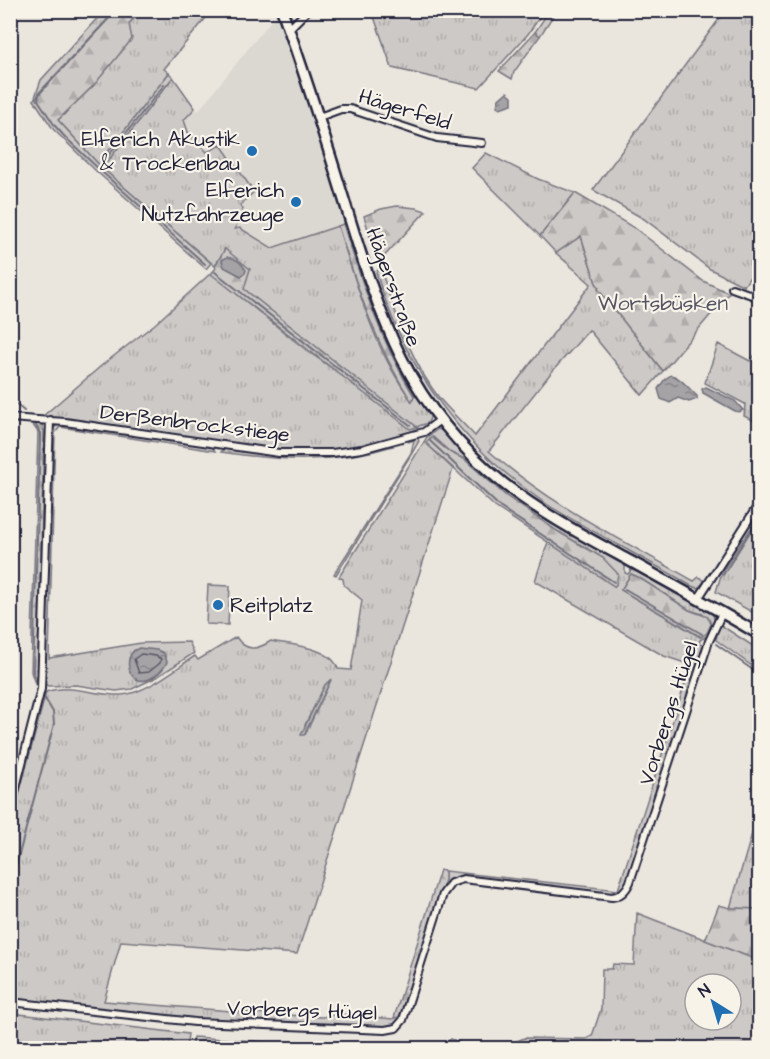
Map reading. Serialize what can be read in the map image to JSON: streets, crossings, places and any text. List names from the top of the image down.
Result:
{
  "streets": {
    "main road": ["Hägerstraße"],
    "street": ["Hägerfeld", "Derßenbrockstiege", "Vorbergs Hügel"]
  },
  "crossings": [
    ["Hägerfeld", "Hägerstraße"],
    ["Hägerstraße", "Derßenbrockstiege"],
    ["Hägerstraße", "Vorbergs Hügel"]
  ],
  "parks": ["Wortsbüsken"],
  "places": ["Elferich Akustik & Trockenbau", "Elferich Nutzfahrzeuge", "Reitplatz"],
  "north": "top left"
}
